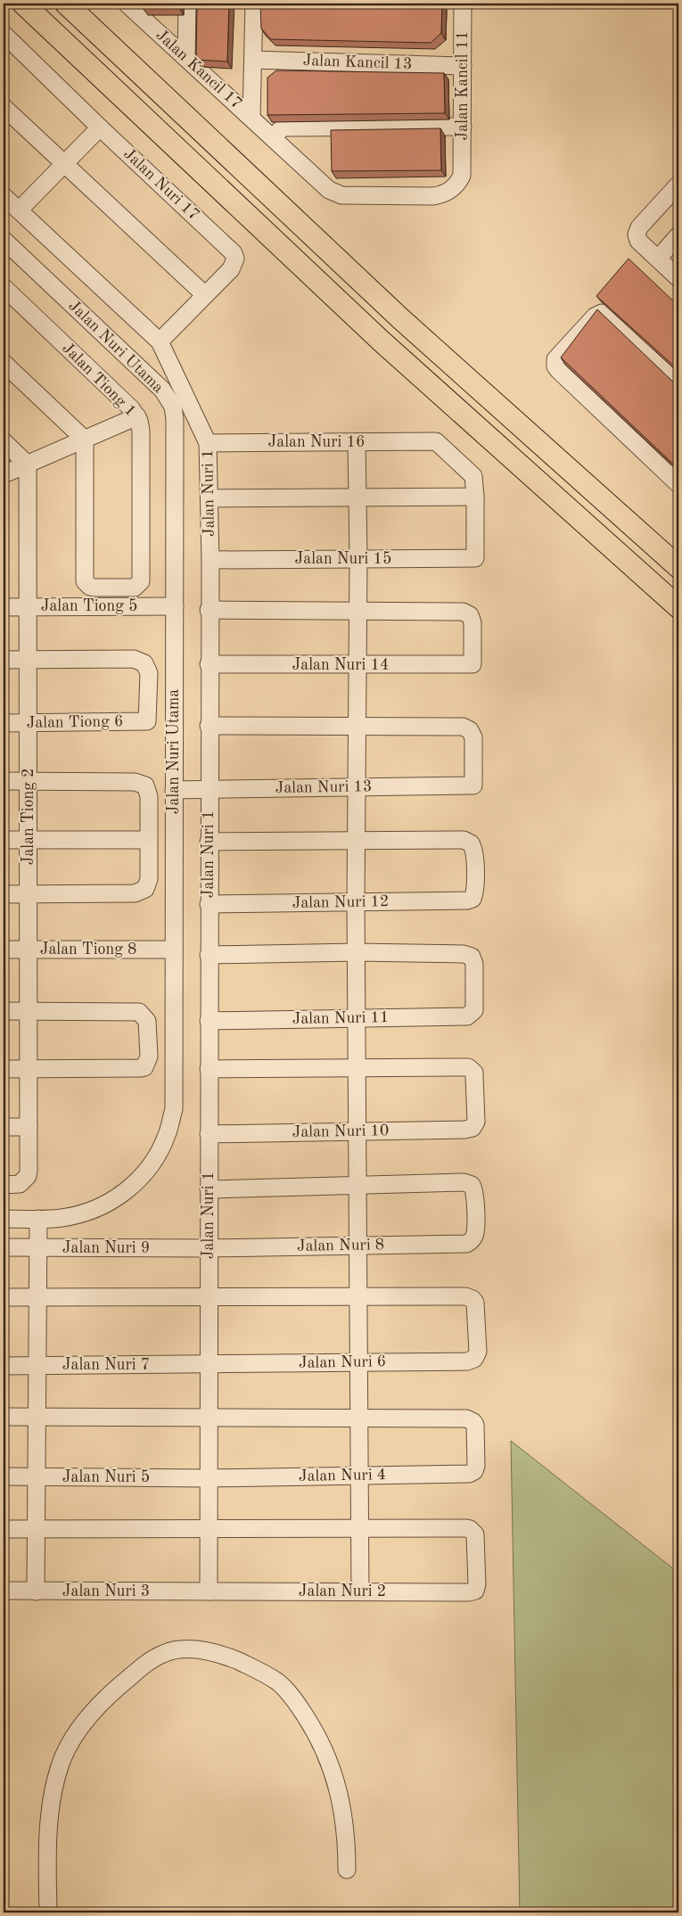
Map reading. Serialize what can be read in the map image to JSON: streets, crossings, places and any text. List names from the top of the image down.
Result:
{
  "streets": {
    "street": [
      "Jalan Kancil 13",
      "Jalan Kancil 17",
      "Jalan Kancil 11",
      "Jalan Nuri 17",
      "Jalan Nuri Utama",
      "Jalan Tiong 1",
      "Jalan Nuri 16",
      "Jalan Nuri 1",
      "Jalan Nuri 15",
      "Jalan Tiong 5",
      "Jalan Nuri 14",
      "Jalan Tiong 6",
      "Jalan Nuri 13",
      "Jalan Tiong 2",
      "Jalan Nuri 12",
      "Jalan Tiong 8",
      "Jalan Nuri 11",
      "Jalan Nuri 10",
      "Jalan Nuri 8",
      "Jalan Nuri 9",
      "Jalan Nuri 6",
      "Jalan Nuri 7",
      "Jalan Nuri 4",
      "Jalan Nuri 5",
      "Jalan Nuri 3",
      "Jalan Nuri 2"
    ]
  },
  "crossings": [
    ["Jalan Kancil 13", "Jalan Kancil 11"],
    ["Jalan Kancil 17", "Jalan Kancil 11"],
    ["Jalan Nuri 17", "Jalan Nuri 1"],
    ["Jalan Nuri Utama", "Jalan Tiong 5"],
    ["Jalan Nuri Utama", "Jalan Nuri 13"],
    ["Jalan Nuri Utama", "Jalan Tiong 8"],
    ["Jalan Nuri 16", "Jalan Nuri 1"],
    ["Jalan Nuri 16", "Jalan Nuri 15"],
    ["Jalan Nuri 1", "Jalan Nuri 15"],
    ["Jalan Nuri 1", "Jalan Nuri 14"],
    ["Jalan Nuri 1", "Jalan Nuri 13"],
    ["Jalan Nuri 1", "Jalan Nuri 12"],
    ["Jalan Nuri 1", "Jalan Nuri 11"],
    ["Jalan Nuri 1", "Jalan Nuri 10"],
    ["Jalan Nuri 1", "Jalan Nuri 8"],
    ["Jalan Nuri 1", "Jalan Nuri 9"],
    ["Jalan Nuri 1", "Jalan Nuri 6"],
    ["Jalan Nuri 1", "Jalan Nuri 7"],
    ["Jalan Nuri 1", "Jalan Nuri 4"],
    ["Jalan Nuri 1", "Jalan Nuri 5"],
    ["Jalan Nuri 1", "Jalan Nuri 3"],
    ["Jalan Nuri 1", "Jalan Nuri 2"],
    ["Jalan Tiong 5", "Jalan Tiong 2"],
    ["Jalan Tiong 6", "Jalan Tiong 2"],
    ["Jalan Tiong 2", "Jalan Tiong 8"],
    ["Jalan Nuri 8", "Jalan Nuri 9"],
    ["Jalan Nuri 6", "Jalan Nuri 7"],
    ["Jalan Nuri 4", "Jalan Nuri 5"],
    ["Jalan Nuri 3", "Jalan Nuri 2"]
  ]
}
